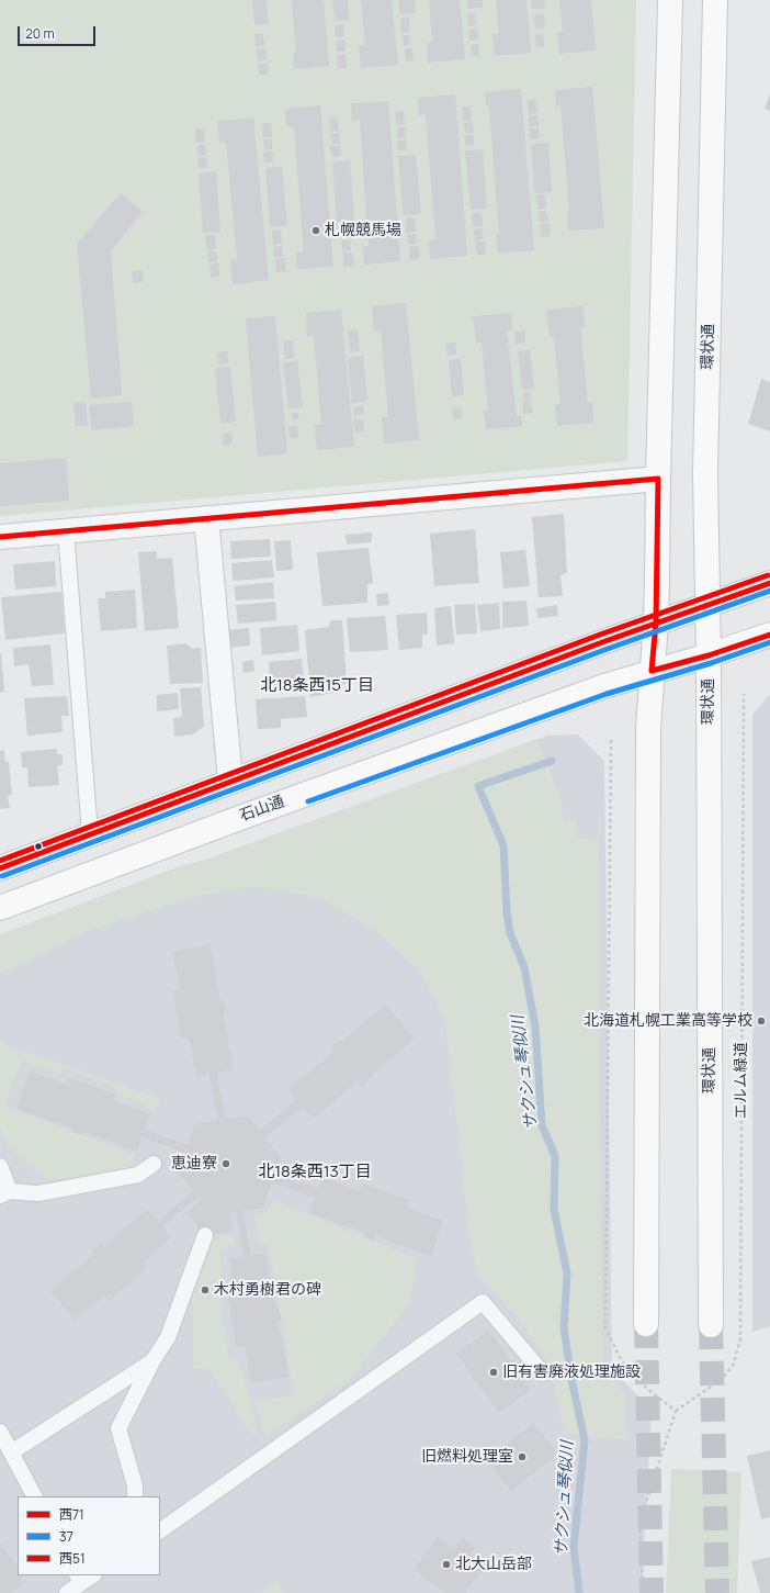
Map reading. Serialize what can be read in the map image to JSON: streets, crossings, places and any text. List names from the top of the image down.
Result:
{
  "streets": {
    "main road": ["環状通", "石山通"],
    "path": ["エルム緑道"]
  },
  "crossings": [
    ["環状通", "石山通"]
  ],
  "districts": ["北18条西15丁目", "北18条西13丁目"],
  "water": ["サクシュ琴似川"],
  "places": [
    "札幌競馬場",
    "北海道札幌工業高等学校",
    "恵迪寮",
    "木村勇樹君の碑",
    "旧有害廃液処理施設",
    "旧燃料処理室",
    "北大山岳部"
  ],
  "lines": ["transit line 西71", "transit line 西51", "transit line 37"],
  "legend": ["西71", "37", "西51"],
  "scale_bar": "20 m"
}
